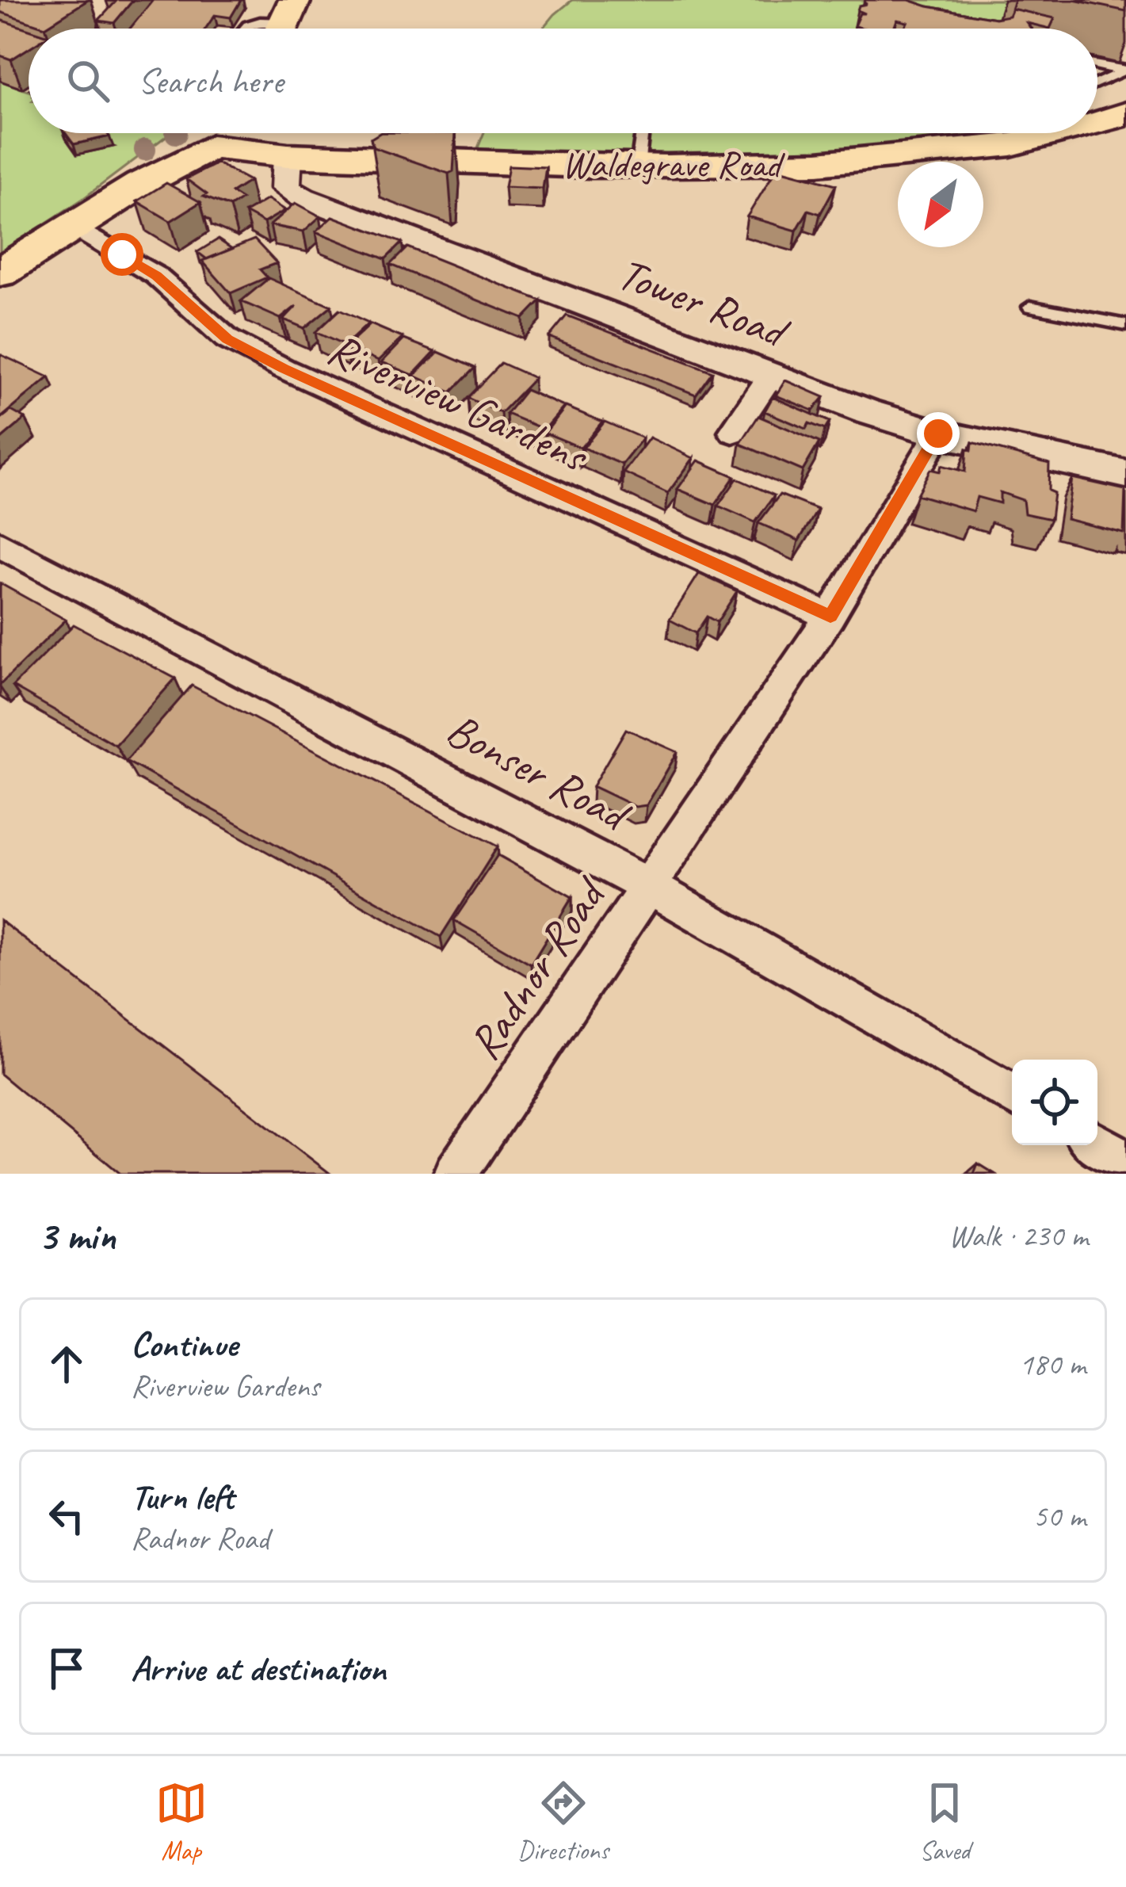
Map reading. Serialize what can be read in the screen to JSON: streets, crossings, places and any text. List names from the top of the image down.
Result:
{
  "streets": {
    "main road": ["Waldegrave Road"],
    "street": [
      "Tower Road",
      "Riverview Gardens",
      "Bonser Road",
      "Radnor Road"
    ]
  },
  "crossings": [
    ["Waldegrave Road", "Tower Road"],
    ["Tower Road", "Radnor Road"],
    ["Riverview Gardens", "Radnor Road"],
    ["Bonser Road", "Radnor Road"]
  ],
  "north": "bottom left",
  "page": {
    "search": "Search here",
    "heading": ["3 min", "Walk · 230 m"],
    "list": [
      ["Continue", "Riverview Gardens", "180 m"],
      ["Turn left", "Radnor Road", "50 m"],
      "Arrive at destination"
    ],
    "nav": ["Map", "Directions", "Saved"]
  }
}
